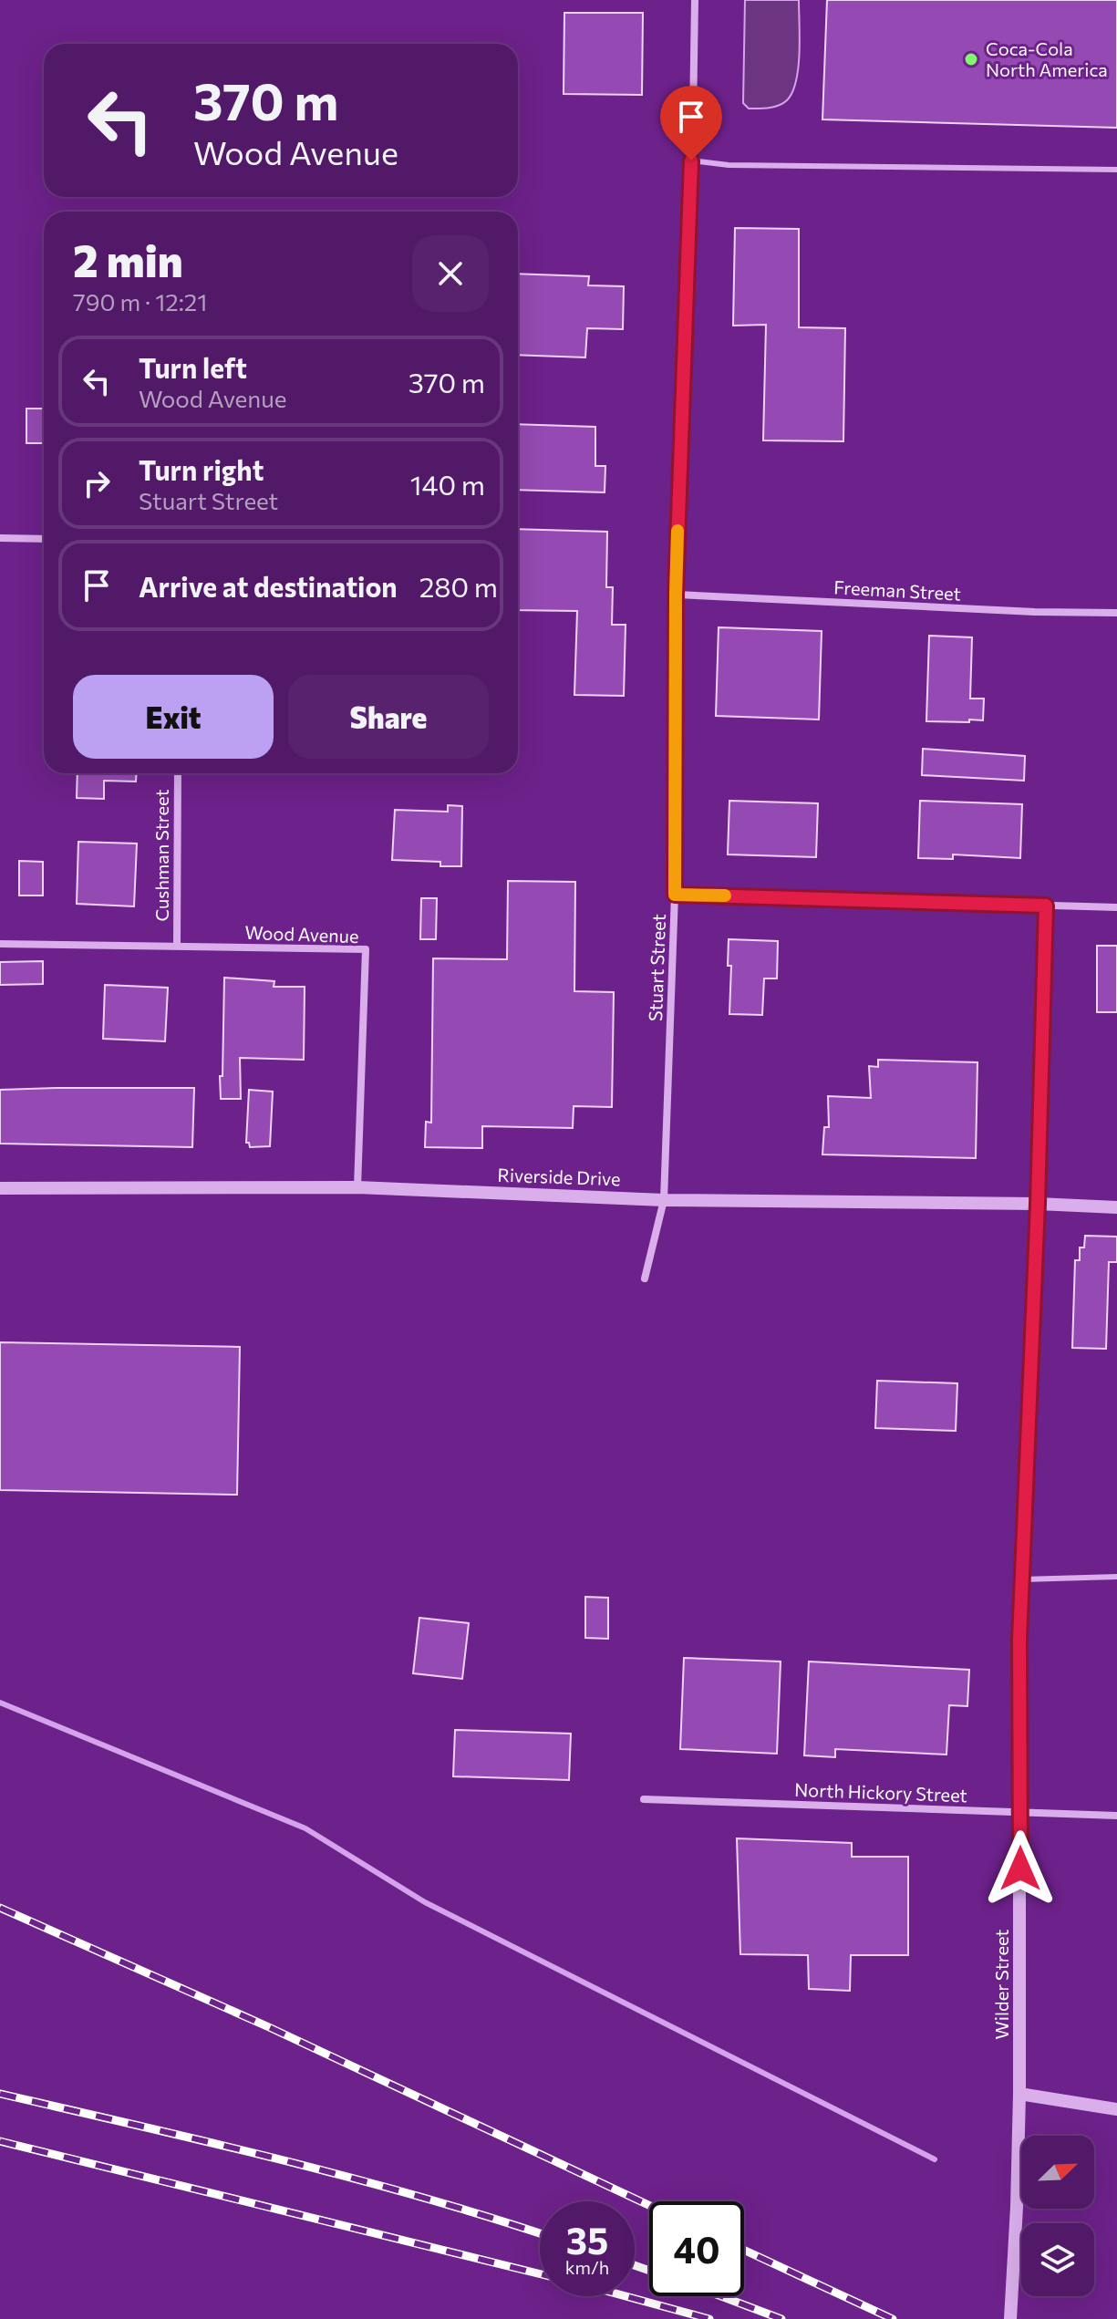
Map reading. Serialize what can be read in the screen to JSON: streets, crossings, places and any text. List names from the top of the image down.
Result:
{
  "streets": {
    "street": [
      "Freeman Street",
      "Cushman Street",
      "Wood Avenue",
      "Stuart Street",
      "Riverside Drive",
      "North Hickory Street",
      "Wilder Street"
    ]
  },
  "crossings": [
    ["Freeman Street", "Stuart Street"],
    ["Cushman Street", "Wood Avenue"],
    ["Wood Avenue", "Riverside Drive"],
    ["Stuart Street", "Riverside Drive"],
    ["Riverside Drive", "Wilder Street"],
    ["North Hickory Street", "Wilder Street"]
  ],
  "places": ["Coca-Cola North America"],
  "north": "top right",
  "page": {
    "turn": ["370 m", "Wood Avenue"],
    "heading": ["2 min", "790 m · 12:21"],
    "list": [
      {
        "name": "Turn left",
        "note": "Wood Avenue",
        "value": "370 m"
      },
      {
        "name": "Turn right",
        "note": "Stuart Street",
        "value": "140 m"
      },
      {
        "name": "Arrive at destination",
        "value": "280 m"
      }
    ],
    "buttons": ["Exit", "Share"],
    "speed": "35 km/h",
    "limit": "40"
  }
}
